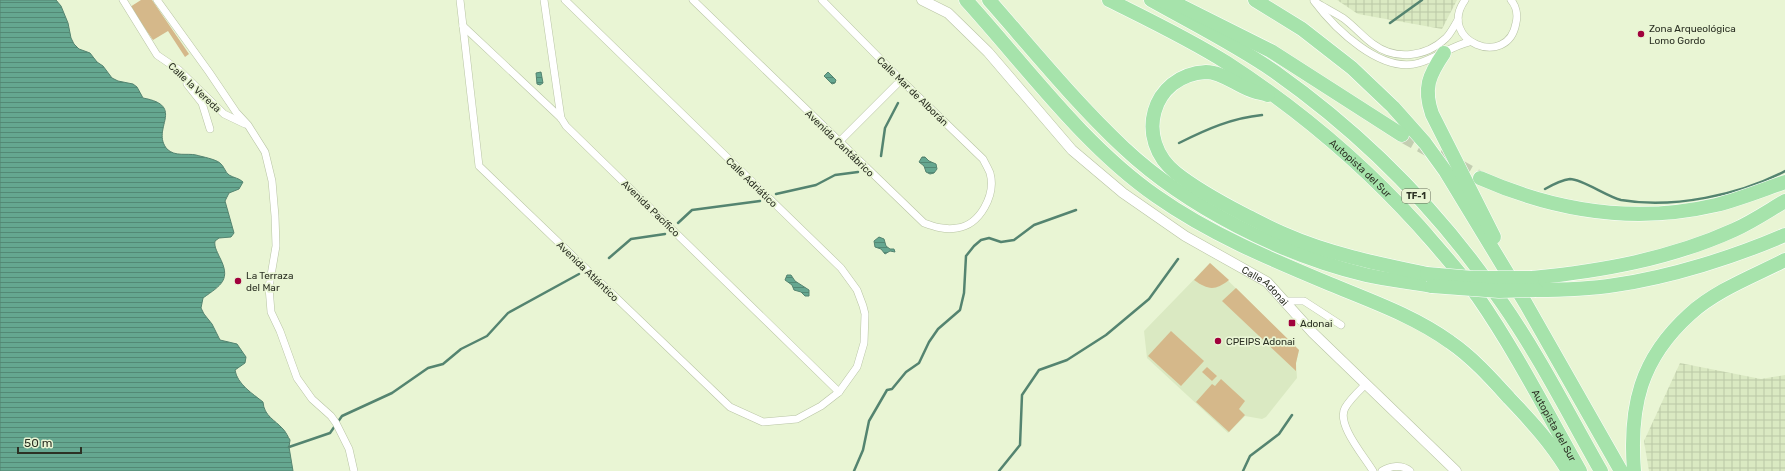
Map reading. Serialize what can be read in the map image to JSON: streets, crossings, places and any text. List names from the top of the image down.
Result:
{
  "streets": {
    "highway": ["Autopista del Sur", "TF-1"],
    "street": [
      "Calle la Vereda",
      "Calle Mar de Alborán",
      "Avenida Cantábrico",
      "Calle Adriático",
      "Avenida Pacífico",
      "Avenida Atlántico",
      "Calle Adonai"
    ]
  },
  "crossings": [
    ["Calle Mar de Alborán", "Avenida Cantábrico"],
    ["Calle Adriático", "Avenida Pacífico"],
    ["Calle Adriático", "Avenida Atlántico"],
    ["Avenida Pacífico", "Avenida Atlántico"]
  ],
  "places": {
    "other": ["Zona Arqueológica Lomo Gordo", "La Terraza del Mar", "CPEIPS Adonai"],
    "transit": ["Adonai"]
  },
  "scale_bar": "50 m"
}
